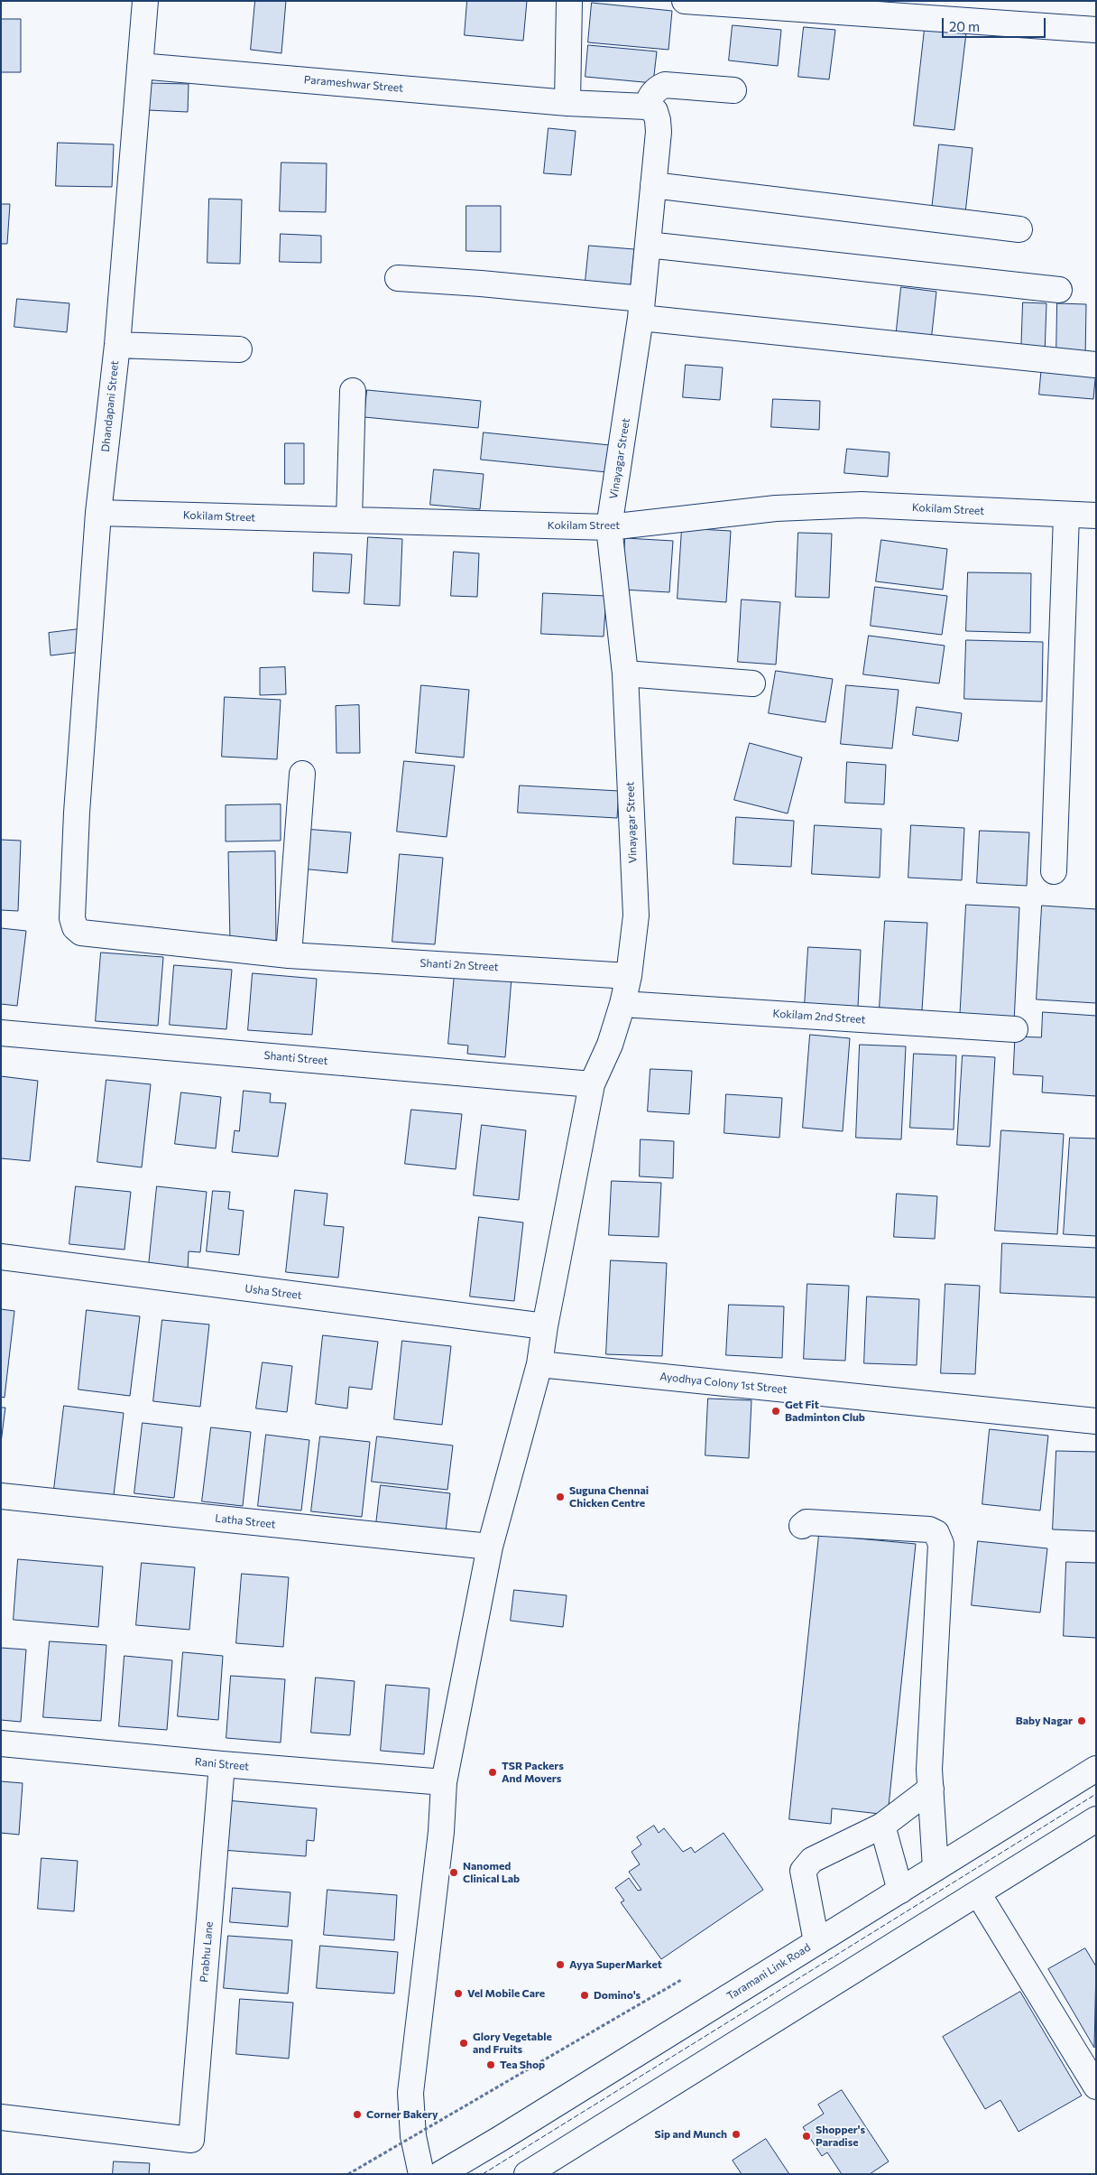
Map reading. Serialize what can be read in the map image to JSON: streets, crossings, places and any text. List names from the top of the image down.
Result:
{
  "streets": {
    "street": [
      "Parameshwar Street",
      "Dhandapani Street",
      "Vinayagar Street",
      "Kokilam Street",
      "Shanti 2n Street",
      "Kokilam 2nd Street",
      "Shanti Street",
      "Usha Street",
      "Ayodhya Colony 1st Street",
      "Latha Street",
      "Rani Street",
      "Prabhu Lane",
      "Taramani Link Road"
    ]
  },
  "crossings": [
    ["Parameshwar Street", "Dhandapani Street"],
    ["Dhandapani Street", "Kokilam Street"],
    ["Dhandapani Street", "Shanti 2n Street"],
    ["Vinayagar Street", "Kokilam Street"],
    ["Vinayagar Street", "Shanti 2n Street"],
    ["Vinayagar Street", "Kokilam 2nd Street"],
    ["Vinayagar Street", "Shanti Street"],
    ["Vinayagar Street", "Usha Street"],
    ["Vinayagar Street", "Ayodhya Colony 1st Street"],
    ["Vinayagar Street", "Latha Street"],
    ["Vinayagar Street", "Rani Street"],
    ["Rani Street", "Prabhu Lane"]
  ],
  "places": [
    "Get Fit Badminton Club",
    "Suguna Chennai Chicken Centre",
    "Baby Nagar",
    "TSR Packers And Movers",
    "Nanomed Clinical Lab",
    "Ayya SuperMarket",
    "Vel Mobile Care",
    "Domino's",
    "Glory Vegetable and Fruits",
    "Tea Shop",
    "Corner Bakery",
    "Sip and Munch",
    "Shopper's Paradise"
  ],
  "scale_bar": "20 m"
}
